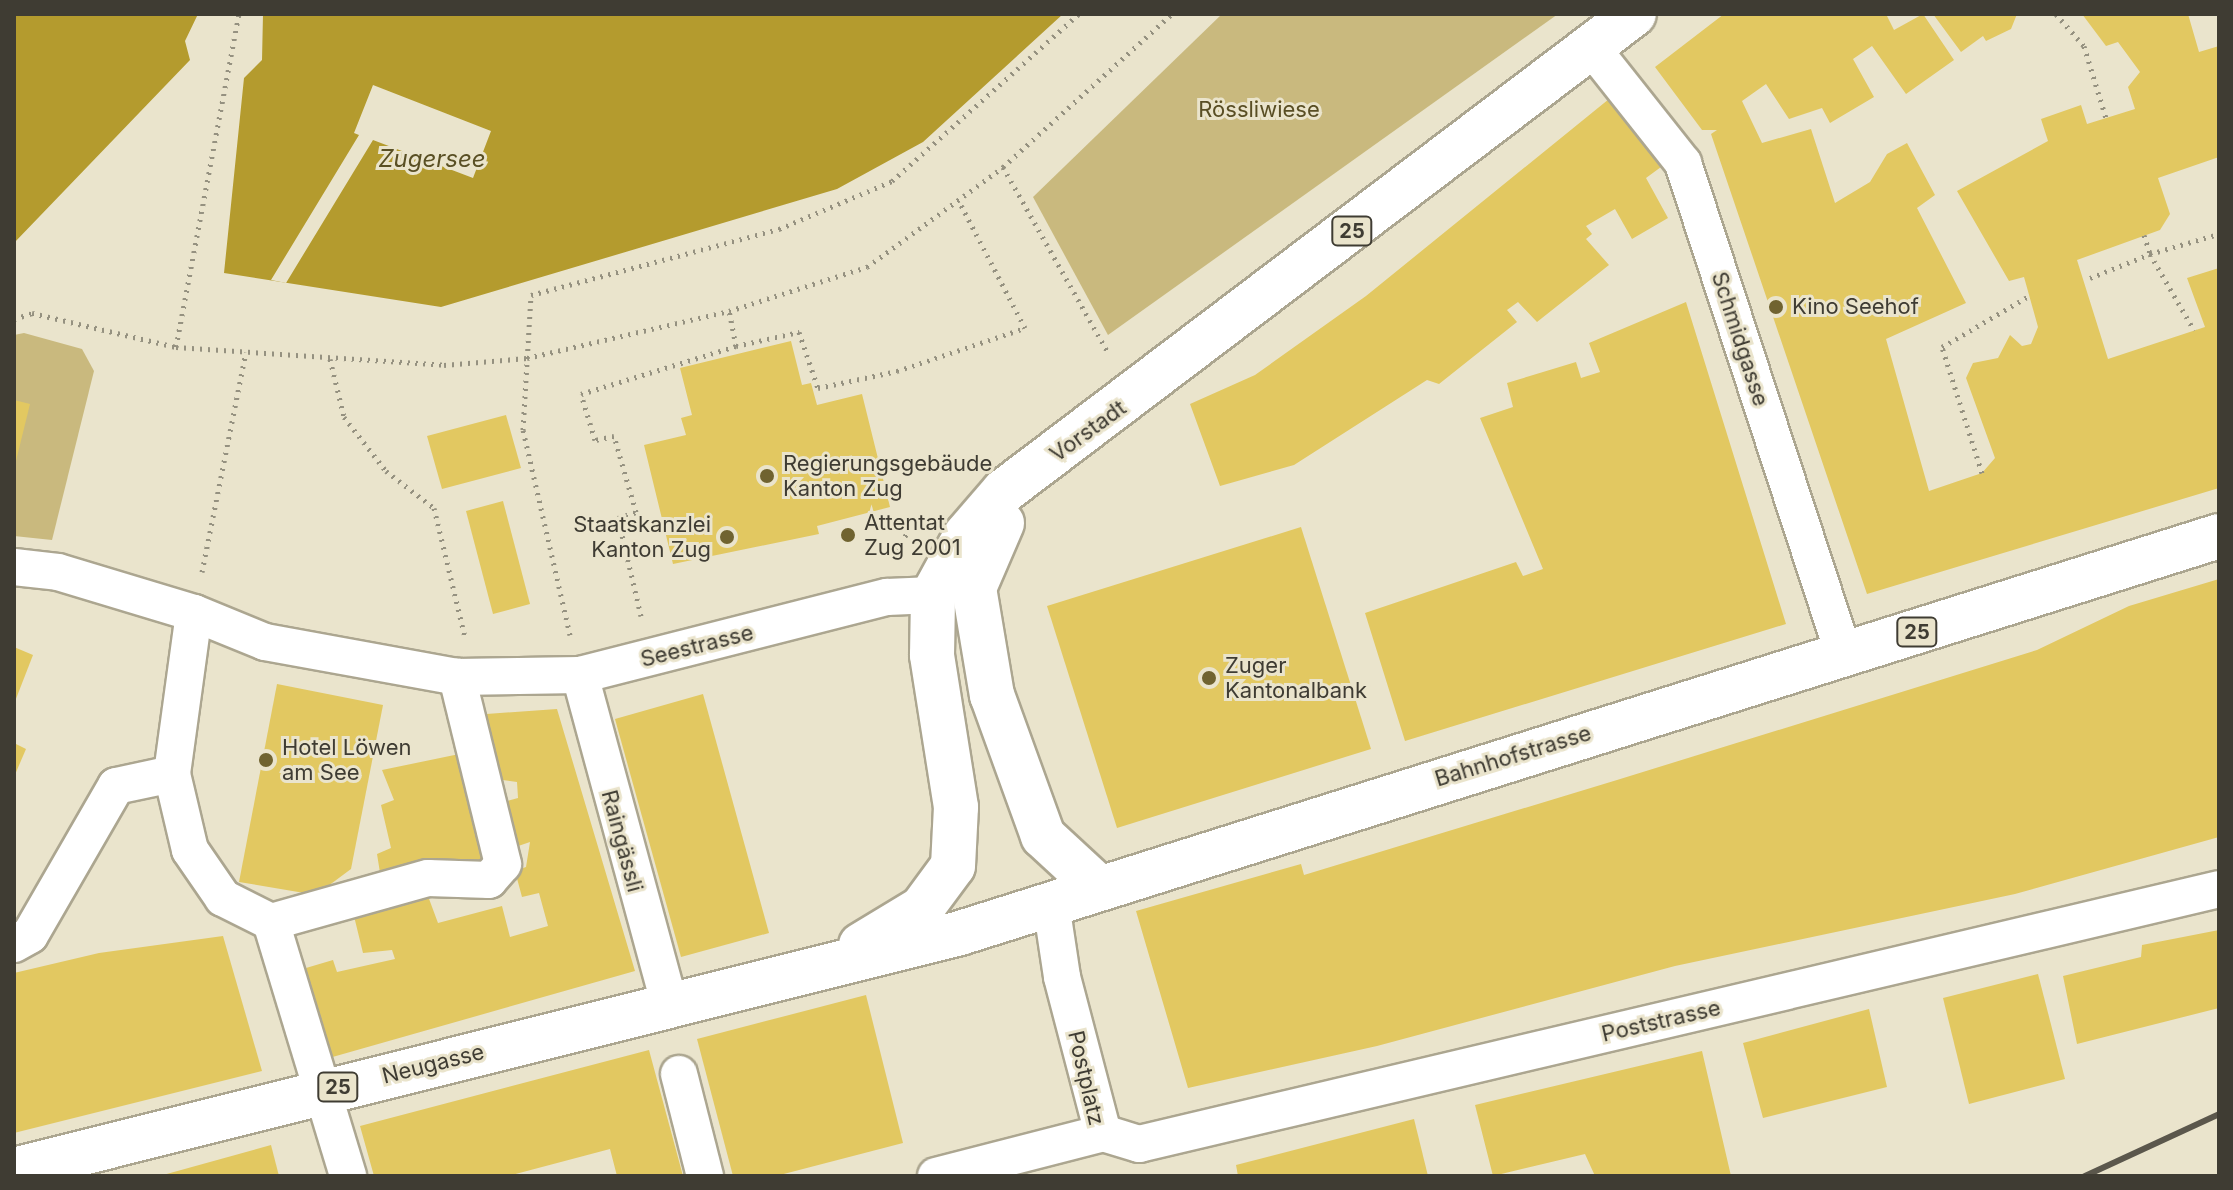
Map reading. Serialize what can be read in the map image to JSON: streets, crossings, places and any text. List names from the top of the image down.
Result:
{
  "streets": {
    "main road": [
      "25",
      "Vorstadt",
      "Bahnhofstrasse",
      "Neugasse"
    ],
    "street": [
      "Schmidgasse",
      "Seestrasse",
      "Raingässli",
      "Poststrasse",
      "Postplatz"
    ]
  },
  "crossings": [
    ["Schmidgasse", "Vorstadt"],
    ["Schmidgasse", "Bahnhofstrasse"],
    ["Vorstadt", "Seestrasse"],
    ["Vorstadt", "Bahnhofstrasse"],
    ["Vorstadt", "Neugasse"],
    ["Seestrasse", "Raingässli"],
    ["Bahnhofstrasse", "Neugasse"],
    ["Bahnhofstrasse", "Postplatz"],
    ["Raingässli", "Neugasse"],
    ["Poststrasse", "Postplatz"]
  ],
  "water": ["Zugersee"],
  "parks": ["Rössliwiese"],
  "places": [
    "Kino Seehof",
    "Regierungsgebäude Kanton Zug",
    "Attentat Zug 2001",
    "Staatskanzlei Kanton Zug",
    "Zuger Kantonalbank",
    "Hotel Löwen am See"
  ]
}
